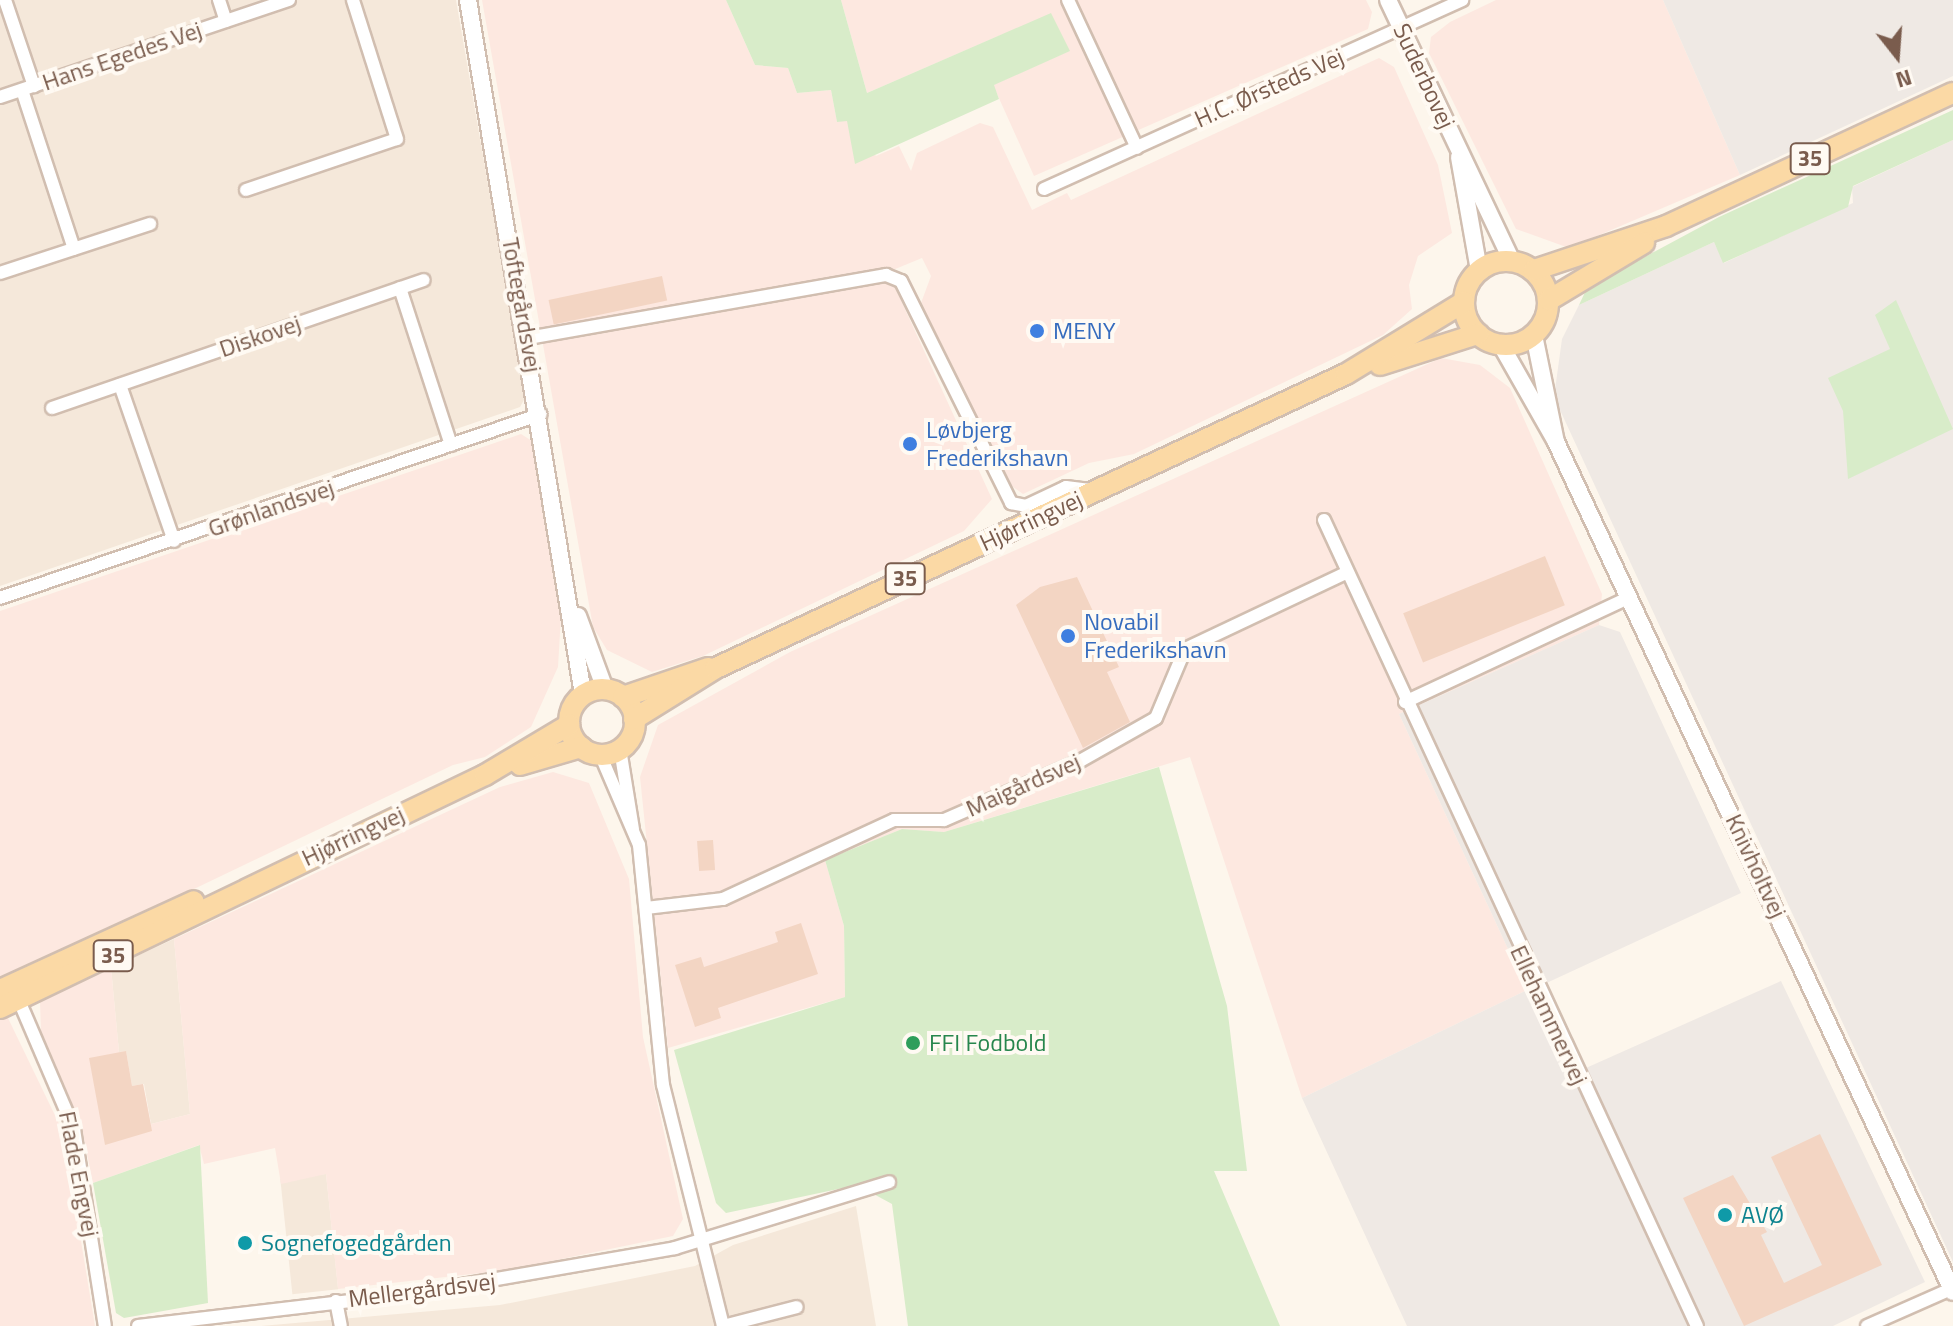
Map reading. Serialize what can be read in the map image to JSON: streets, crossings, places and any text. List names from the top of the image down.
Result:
{
  "streets": {
    "main road": ["35", "Hjørringvej"],
    "street": [
      "Hans Egedes Vej",
      "Suderbovej",
      "H.C. Ørsteds Vej",
      "Toftegårdsvej",
      "Diskovej",
      "Grønlandsvej",
      "Maigårdsvej",
      "Knivholtvej",
      "Ellehammervej",
      "Flade Engvej",
      "Mellergårdsvej"
    ]
  },
  "crossings": [
    ["Suderbovej", "H.C. Ørsteds Vej"],
    ["Suderbovej", "35"],
    ["Suderbovej", "Hjørringvej"],
    ["Suderbovej", "Knivholtvej"],
    ["35", "Toftegårdsvej"],
    ["35", "Hjørringvej"],
    ["35", "Knivholtvej"],
    ["Toftegårdsvej", "Grønlandsvej"],
    ["Toftegårdsvej", "Hjørringvej"],
    ["Hjørringvej", "Knivholtvej"],
    ["Hjørringvej", "Flade Engvej"],
    ["Maigårdsvej", "Ellehammervej"]
  ],
  "places": [
    "MENY",
    "Løvbjerg Frederikshavn",
    "Novabil Frederikshavn",
    "FFI Fodbold",
    "AVØ",
    "Sognefogedgården"
  ],
  "north": "bottom"
}
